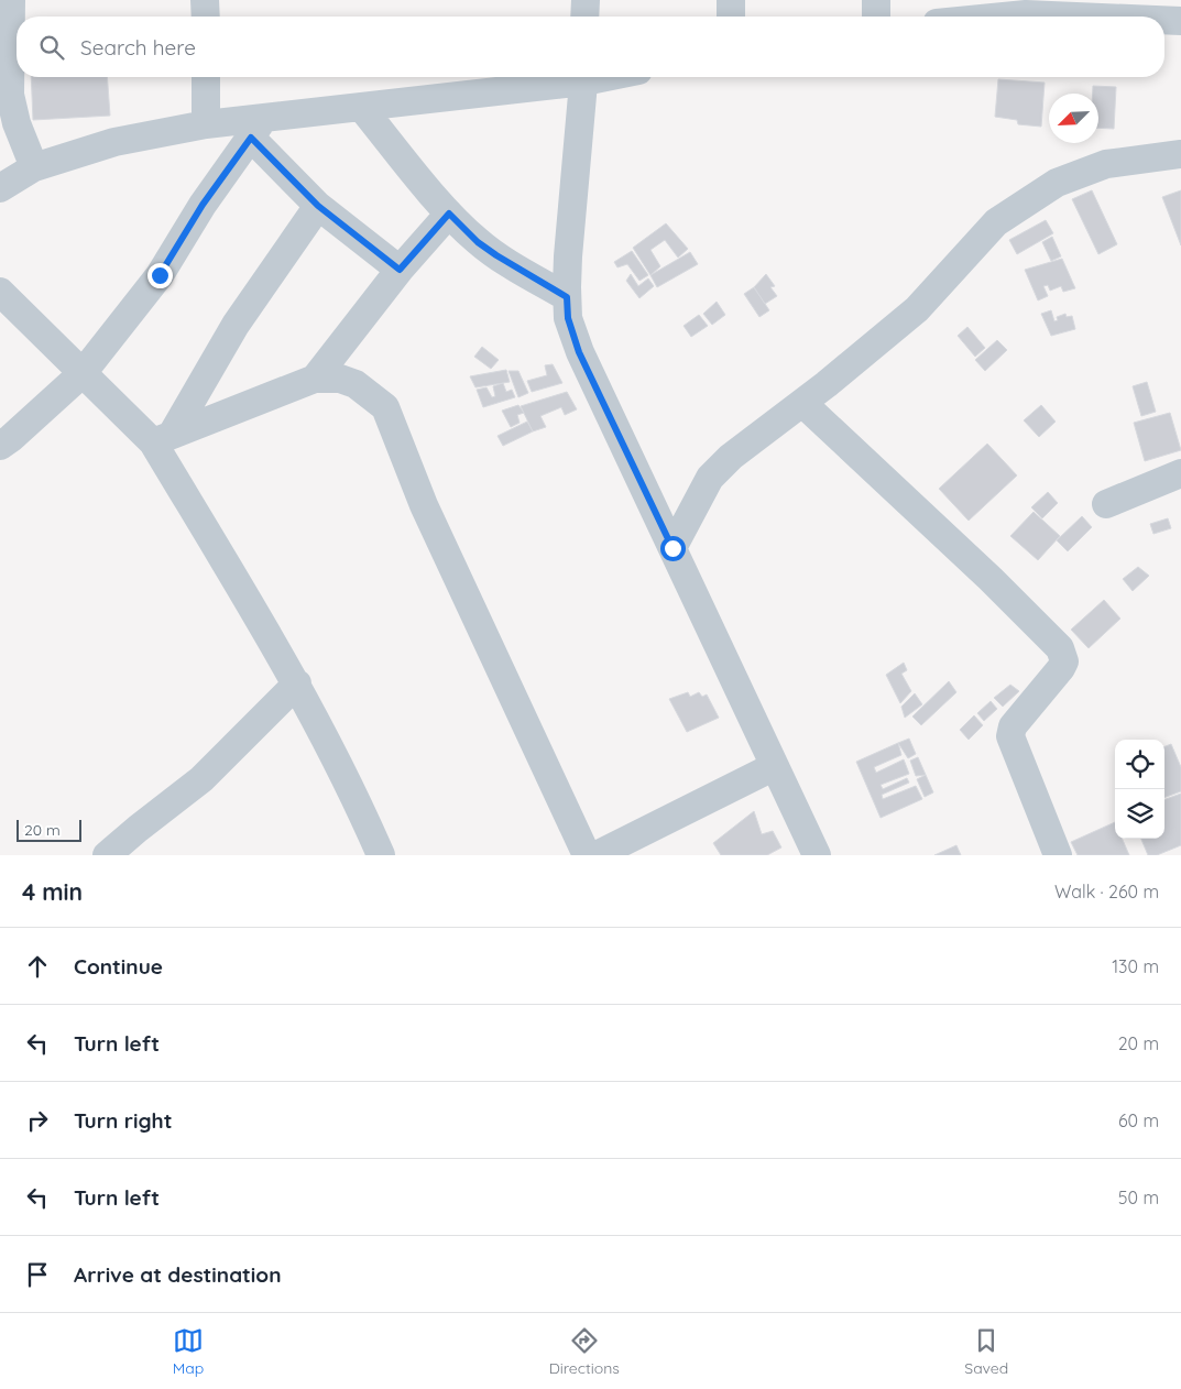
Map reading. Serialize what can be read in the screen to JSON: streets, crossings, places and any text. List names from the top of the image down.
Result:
{
  "scale_bar": "20 m",
  "north": "bottom left",
  "page": {
    "search": "Search here",
    "scale": "20 m",
    "heading": ["4 min", "Walk · 260 m"],
    "list": [
      ["Continue", "130 m"],
      ["Turn left", "20 m"],
      ["Turn right", "60 m"],
      ["Turn left", "50 m"],
      "Arrive at destination"
    ],
    "nav": ["Map", "Directions", "Saved"]
  }
}
